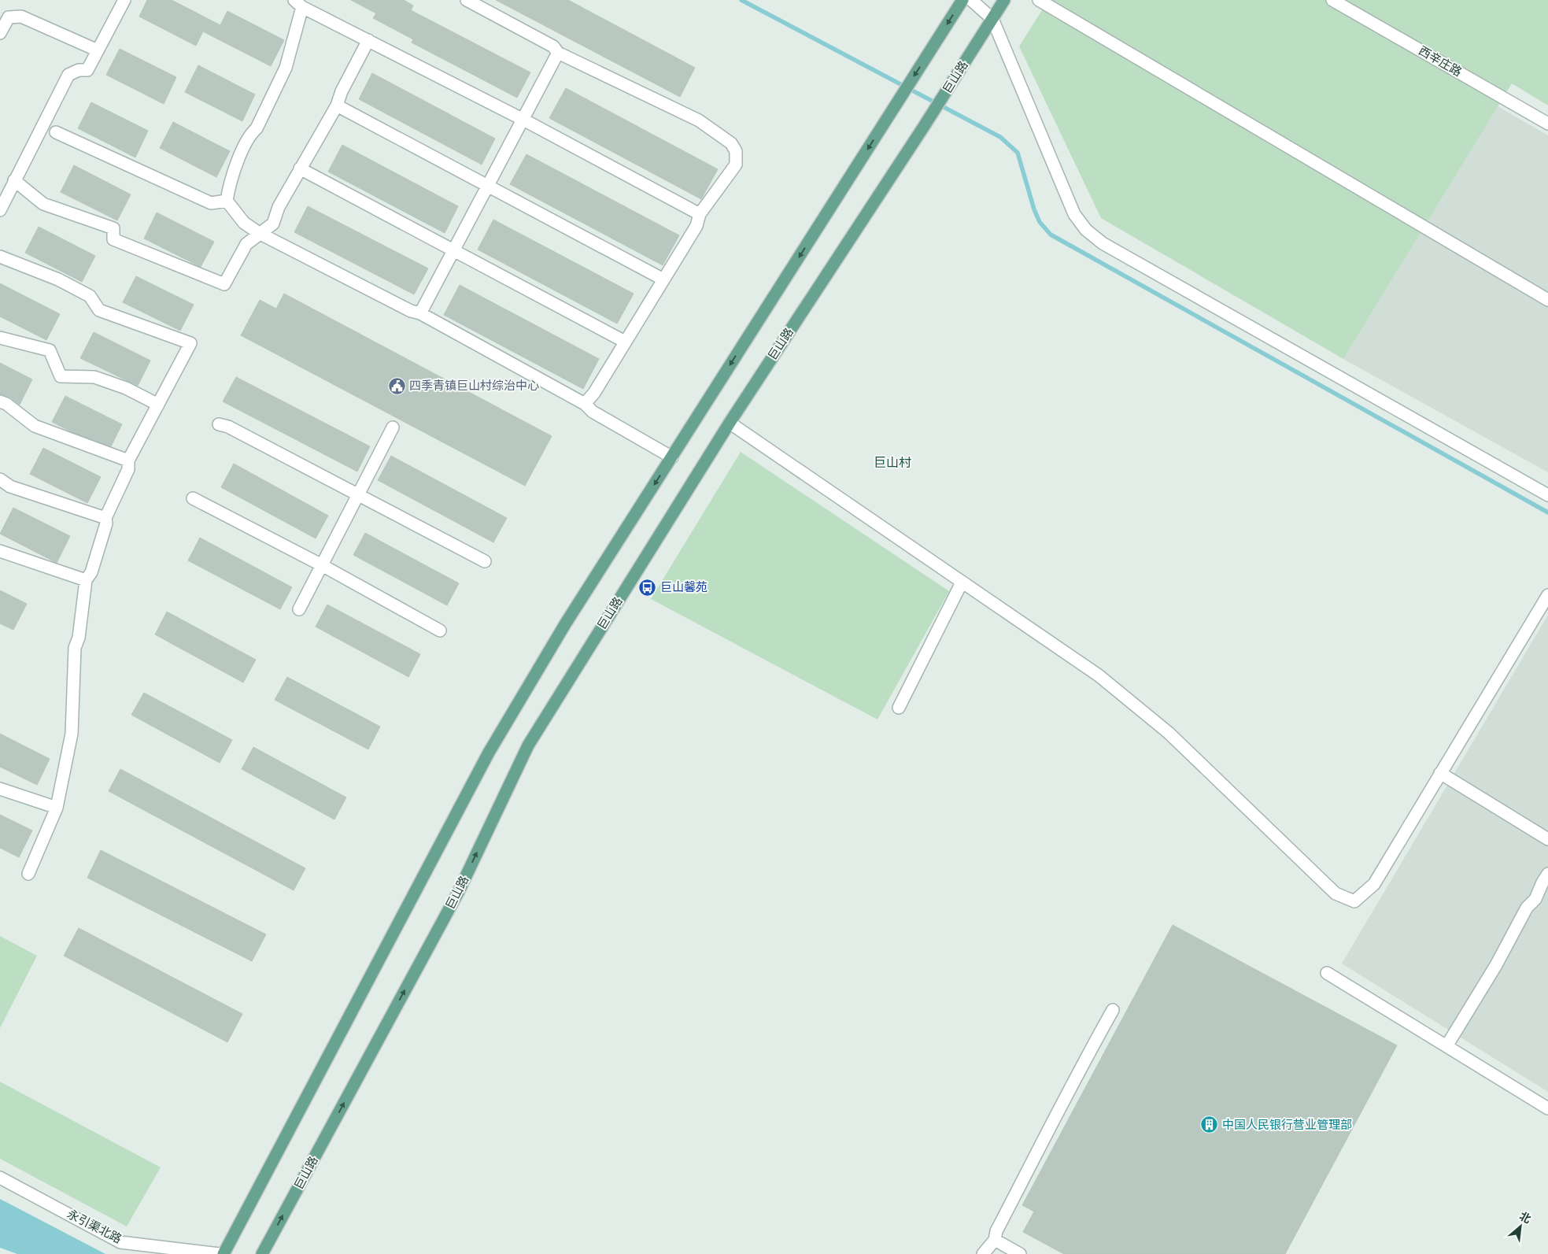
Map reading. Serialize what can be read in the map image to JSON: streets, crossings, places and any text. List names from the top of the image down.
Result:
{
  "streets": {
    "main road": ["巨山路"],
    "street": ["西辛庄路", "永引渠北路"]
  },
  "districts": ["巨山村"],
  "places": {
    "public building": ["四季青镇巨山村综治中心"],
    "bus stop": ["巨山馨苑"],
    "building": ["中国人民银行营业管理部"]
  },
  "north": "top right"
}
